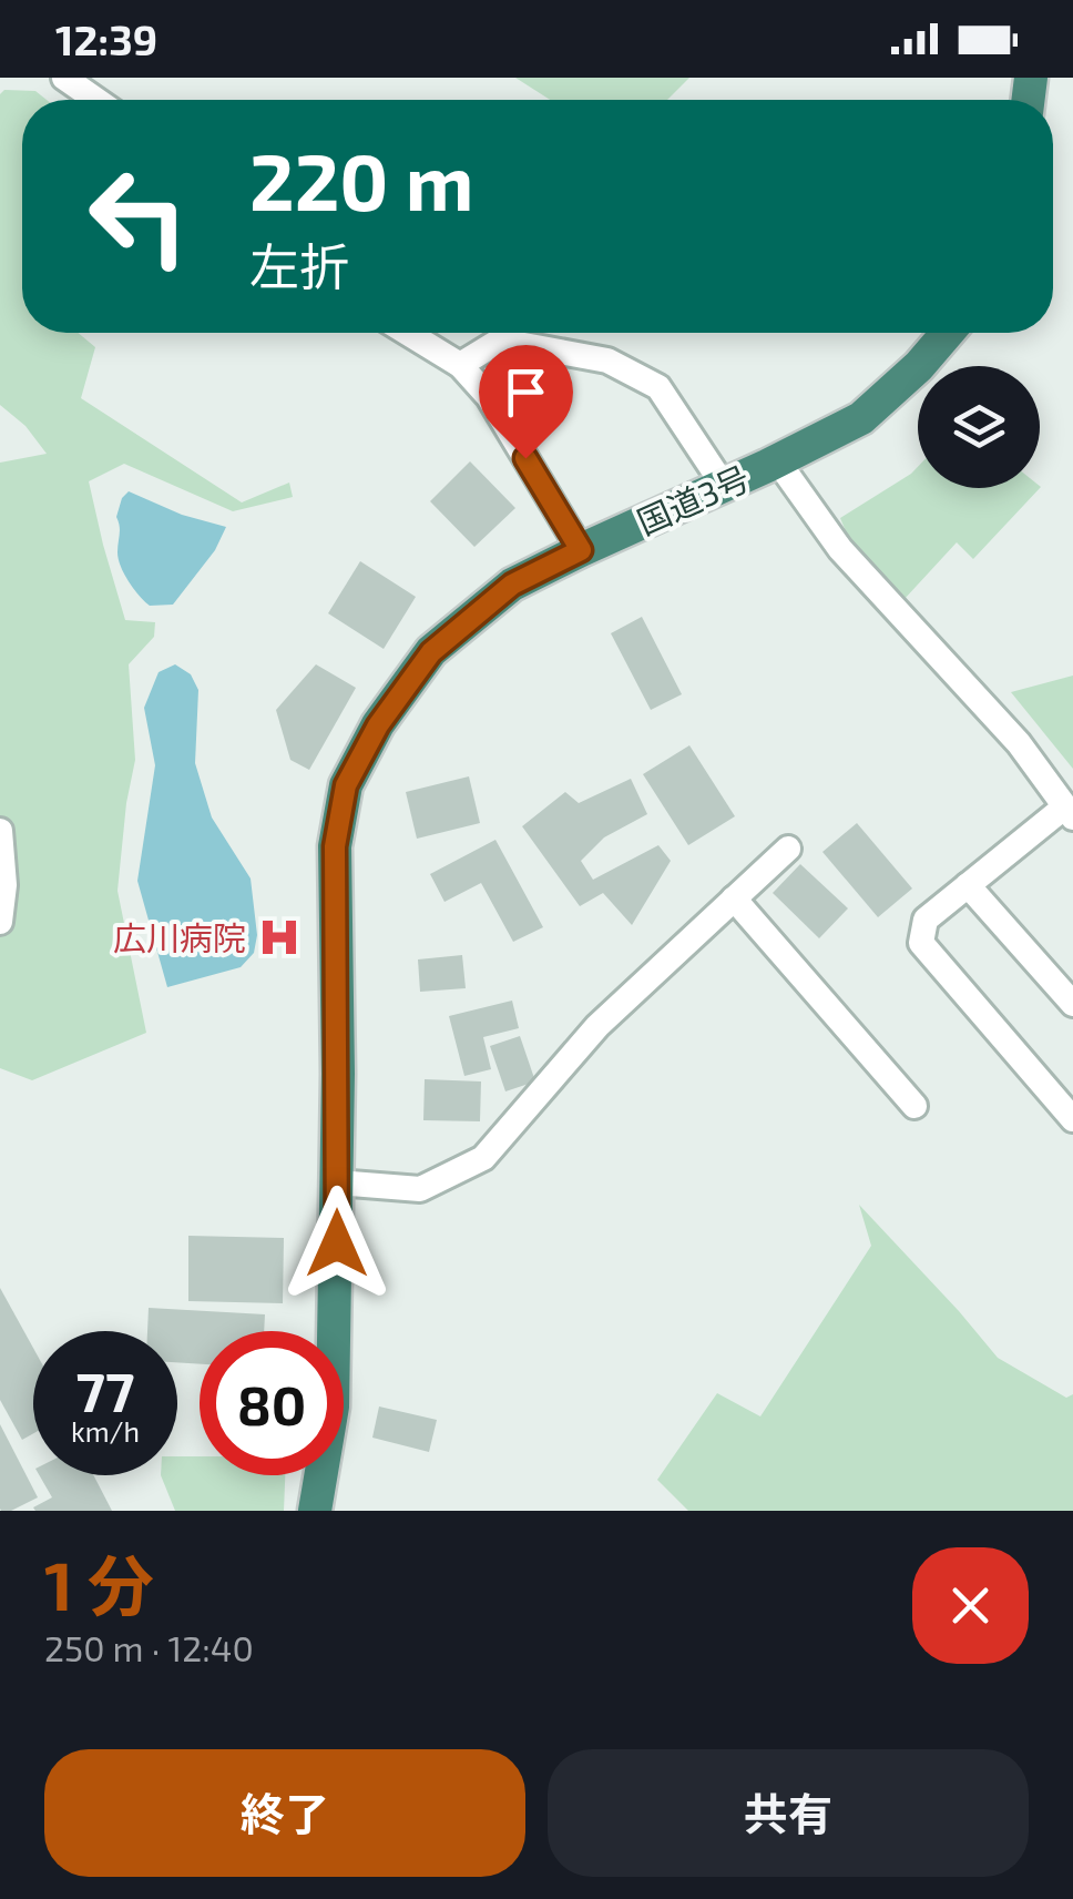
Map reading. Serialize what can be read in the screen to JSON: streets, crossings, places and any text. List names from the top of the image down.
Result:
{
  "streets": {
    "highway": ["国道3号"]
  },
  "places": {
    "hospital": ["広川病院"]
  },
  "page": {
    "status": "12:39",
    "turn": ["220 m", "左折"],
    "speed": "77 km/h",
    "limit": "80",
    "heading": ["1 分", "250 m · 12:40"],
    "buttons": ["終了", "共有"]
  }
}
